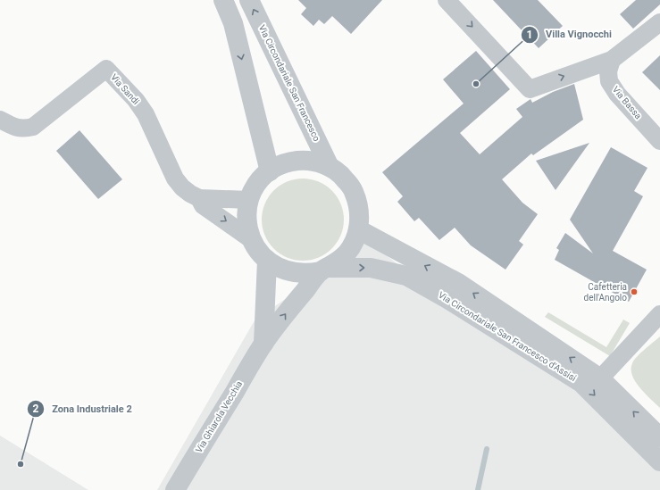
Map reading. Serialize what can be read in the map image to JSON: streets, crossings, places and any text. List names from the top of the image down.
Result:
{
  "streets": {
    "street": [
      "Via Circondariale San Francesco",
      "Via Sandi",
      "Via Bassa",
      "Via Circondariale San Francesco d'Assisi",
      "Via Ghiarola Vecchia"
    ]
  },
  "crossings": [
    ["Via Circondariale San Francesco", "Via Sandi"],
    ["Via Circondariale San Francesco", "Via Circondariale San Francesco d'Assisi"],
    ["Via Circondariale San Francesco", "Via Ghiarola Vecchia"],
    ["Via Sandi", "Via Circondariale San Francesco d'Assisi"],
    ["Via Sandi", "Via Ghiarola Vecchia"],
    ["Via Circondariale San Francesco d'Assisi", "Via Ghiarola Vecchia"]
  ],
  "places": ["Villa Vignocchi", "Cafetteria dell'Angolo", "Zona Industriale 2"]
}
